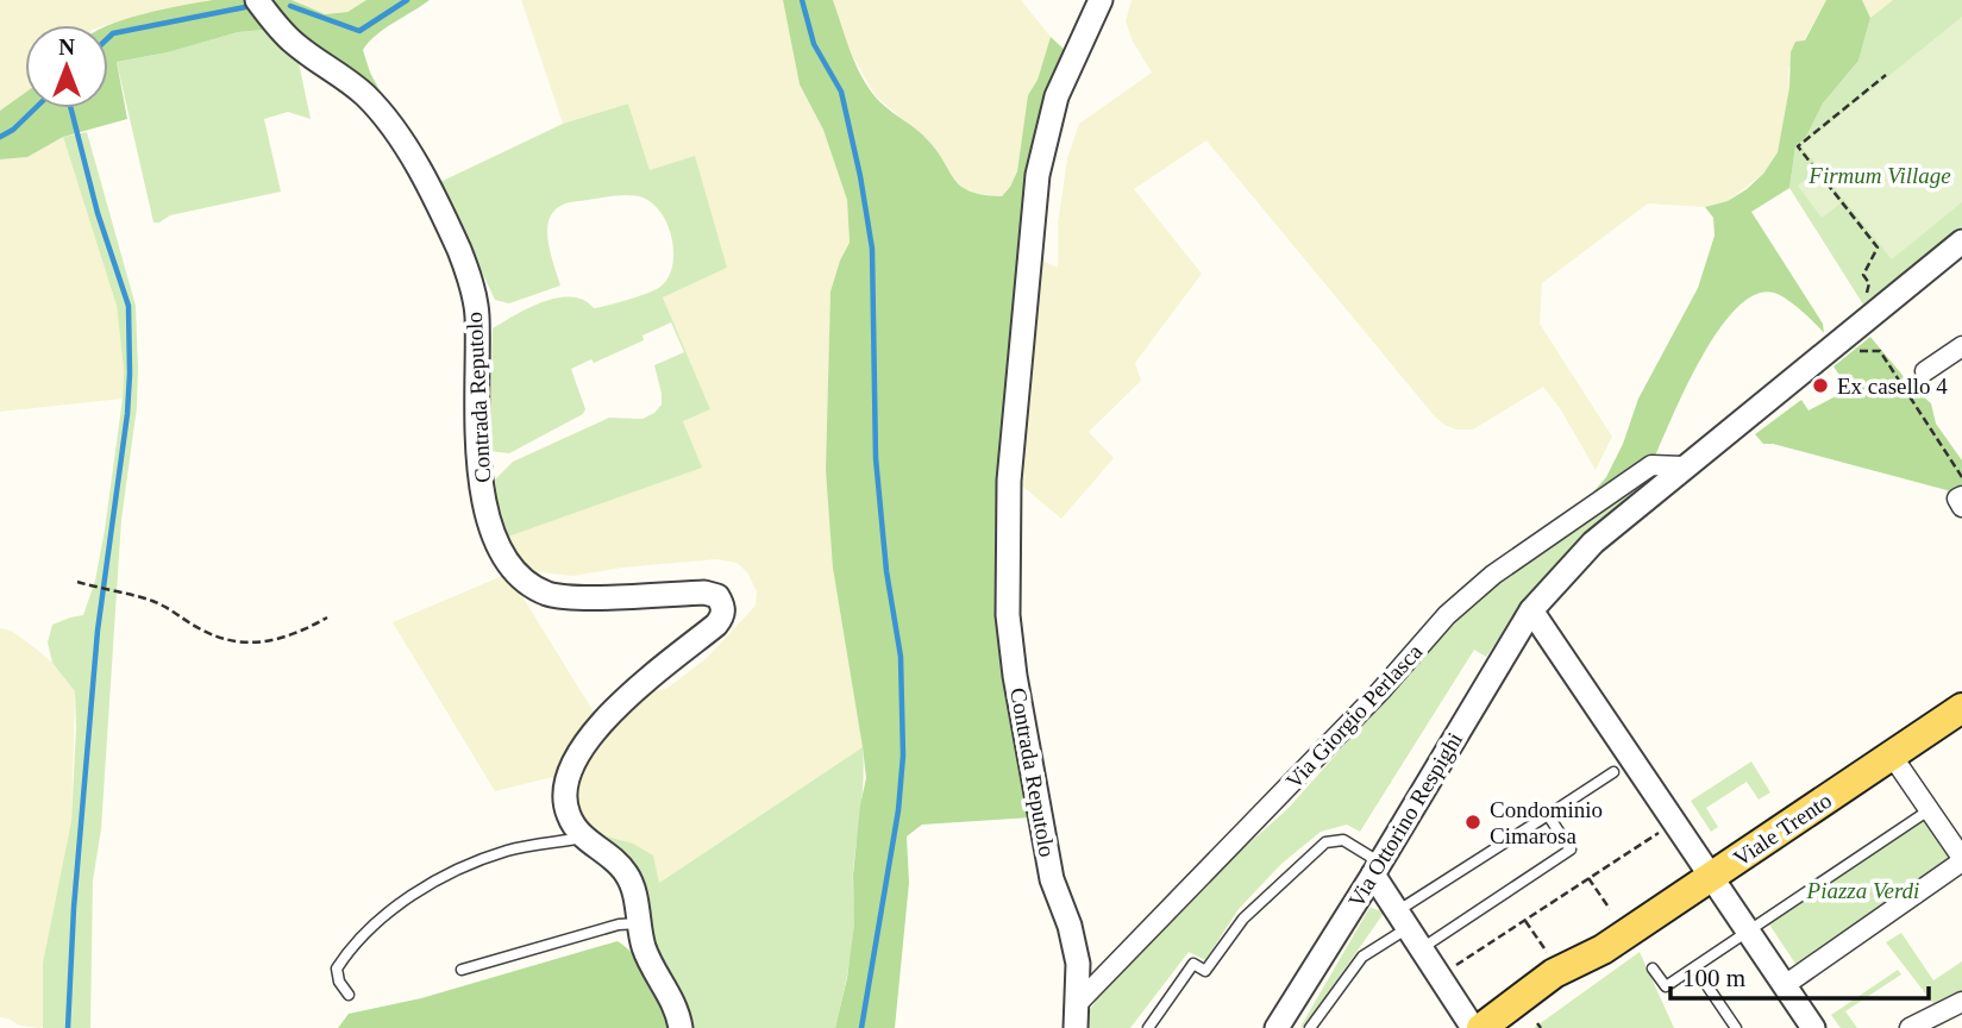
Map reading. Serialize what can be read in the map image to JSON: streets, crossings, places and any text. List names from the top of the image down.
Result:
{
  "streets": {
    "main road": ["Viale Trento"],
    "street": ["Contrada Reputolo", "Via Giorgio Perlasca", "Via Ottorino Respighi"]
  },
  "crossings": [
    ["Contrada Reputolo", "Via Giorgio Perlasca"],
    ["Via Giorgio Perlasca", "Via Ottorino Respighi"]
  ],
  "parks": ["Firmum Village", "Piazza Verdi"],
  "places": ["Ex casello 4", "Condominio Cimarosa"],
  "scale_bar": "100 m",
  "north": "top"
}
